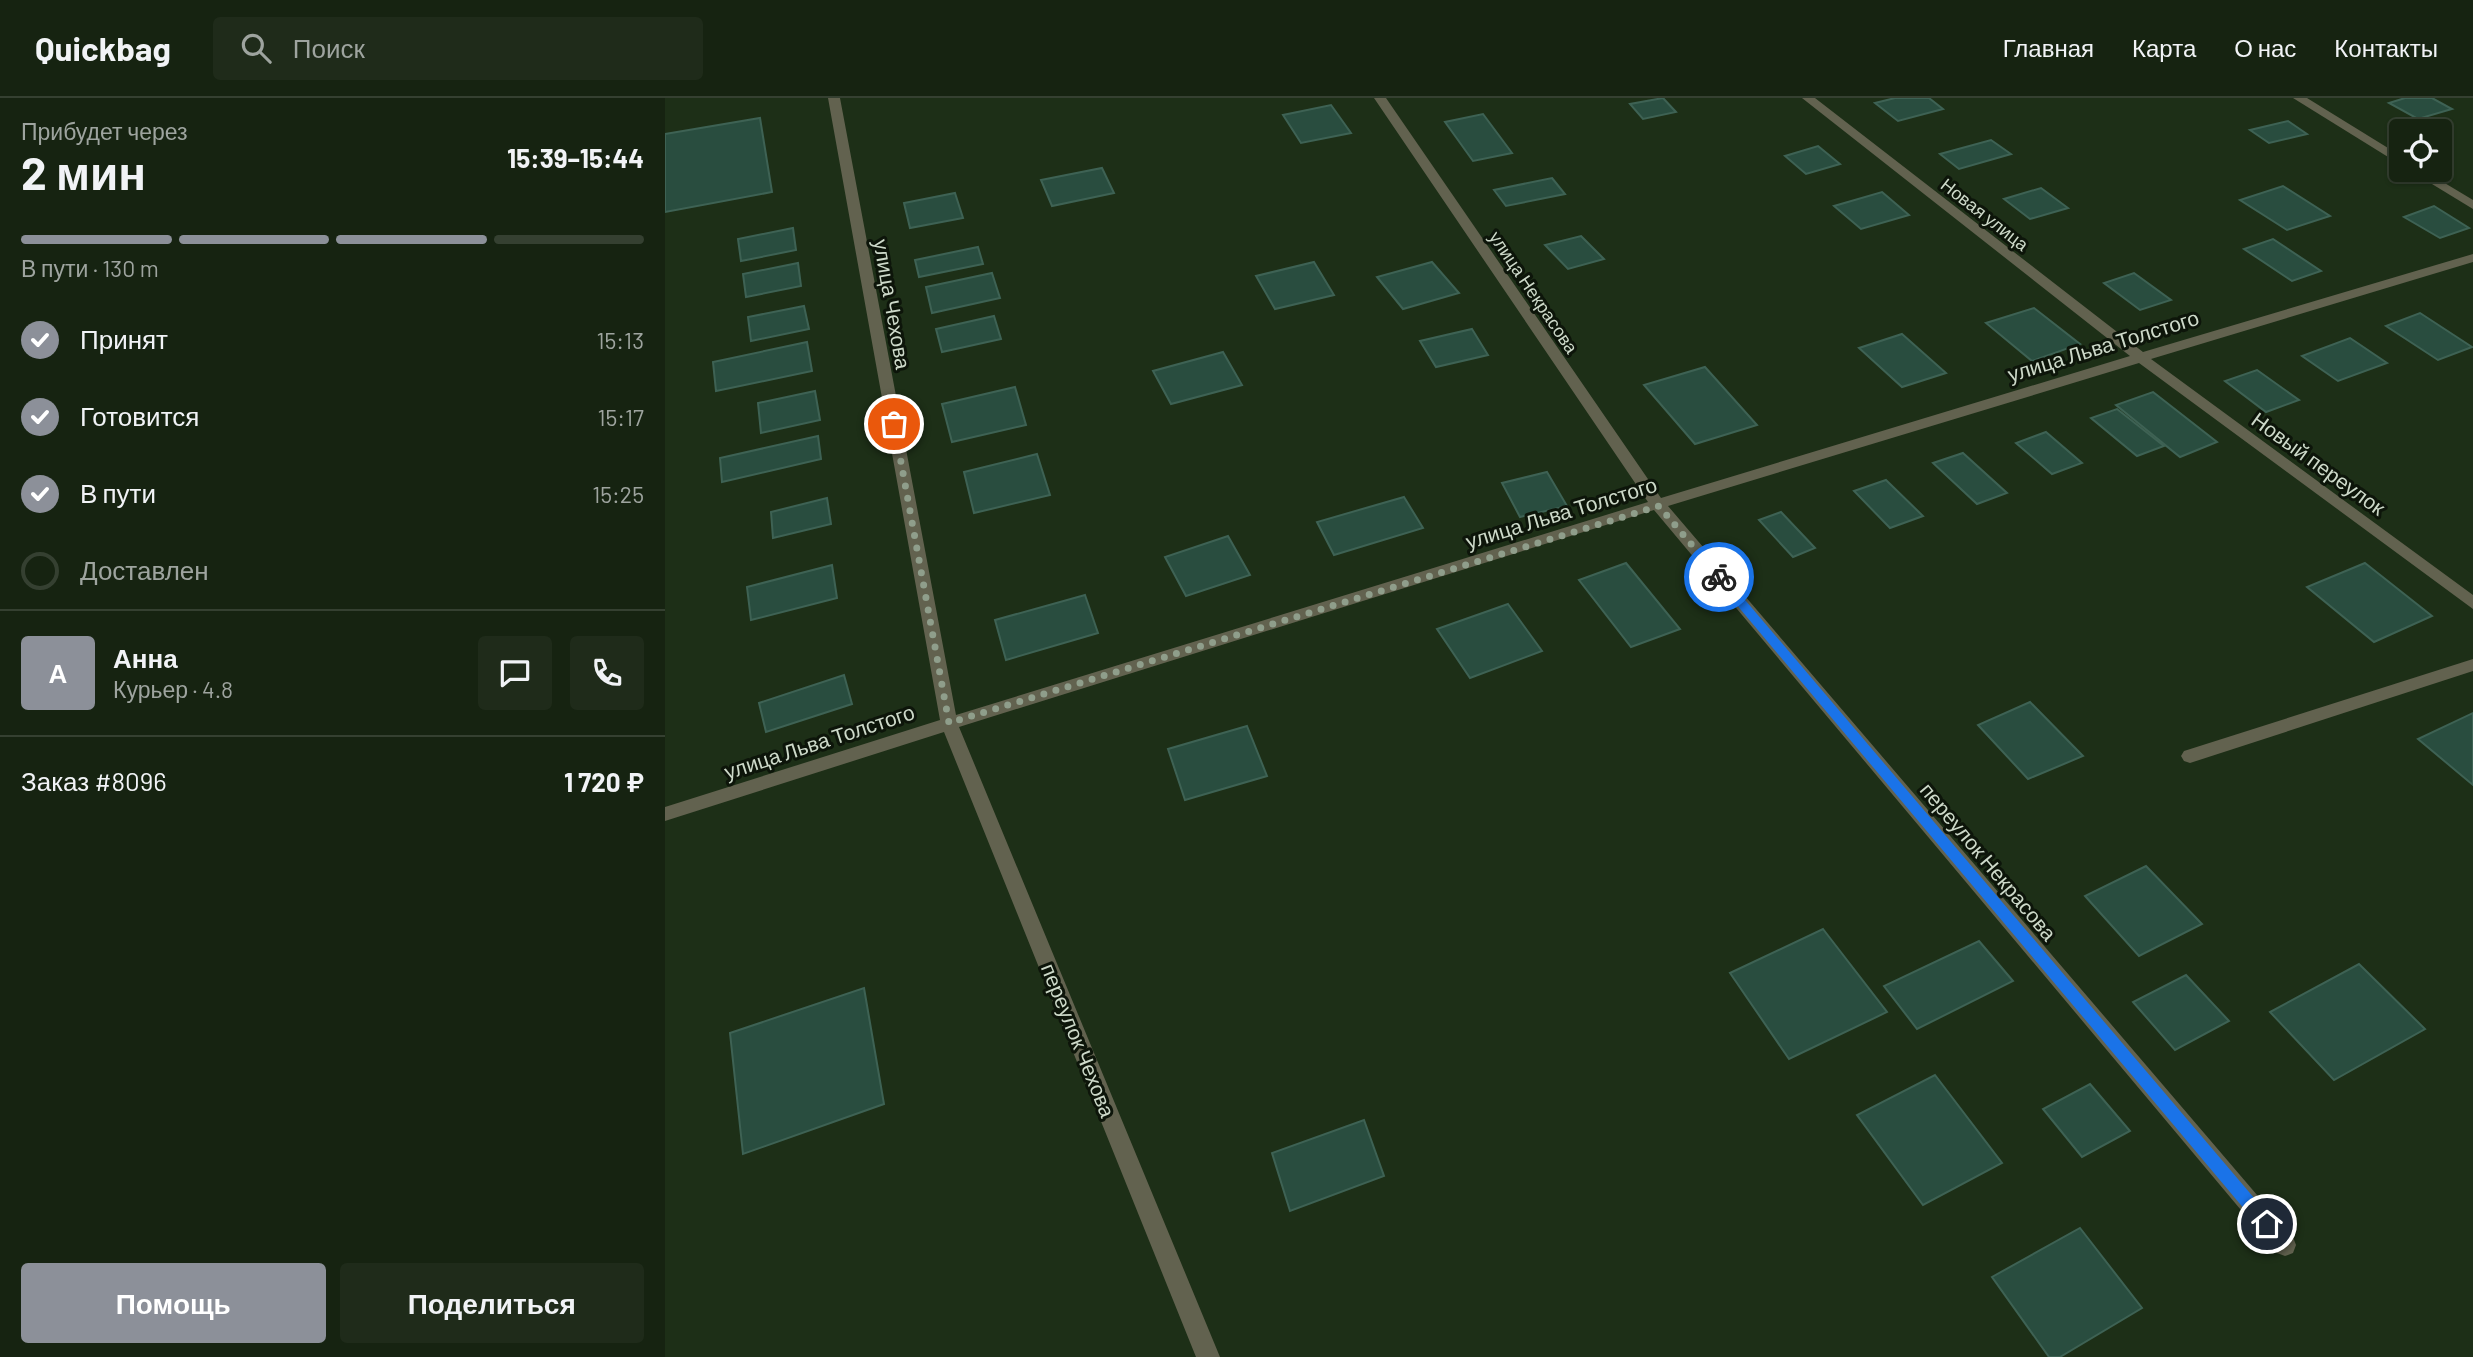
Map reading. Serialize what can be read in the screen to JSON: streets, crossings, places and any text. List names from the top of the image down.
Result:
{
  "streets": {
    "street": [
      "Новая улица",
      "улица Некрасова",
      "улица Чехова",
      "улица Льва Толстого",
      "Новый переулок",
      "переулок Некрасова",
      "переулок Чехова"
    ]
  },
  "crossings": [
    ["Новая улица", "улица Льва Толстого"],
    ["Новая улица", "Новый переулок"],
    ["улица Некрасова", "улица Льва Толстого"],
    ["улица Некрасова", "переулок Некрасова"],
    ["улица Чехова", "улица Льва Толстого"],
    ["улица Чехова", "переулок Чехова"],
    ["улица Льва Толстого", "Новый переулок"],
    ["улица Льва Толстого", "переулок Некрасова"],
    ["улица Льва Толстого", "переулок Чехова"]
  ],
  "page": {
    "header": "Quickbag",
    "search": "Поиск",
    "nav": [
      "Главная",
      "Карта",
      "О нас",
      "Контакты"
    ],
    "heading": ["2 мин", "Прибудет через", "15:39–15:44"],
    "panel": [
      "Анна",
      "Курьер · 4.8",
      "Заказ #8096",
      "1 720 ₽"
    ],
    "bar": "В пути · 130 m",
    "list": [
      ["Принят", "15:13"],
      ["Готовится", "15:17"],
      ["В пути", "15:25"],
      "Доставлен"
    ],
    "round": "А",
    "buttons": ["Помощь", "Поделиться"]
  }
}
